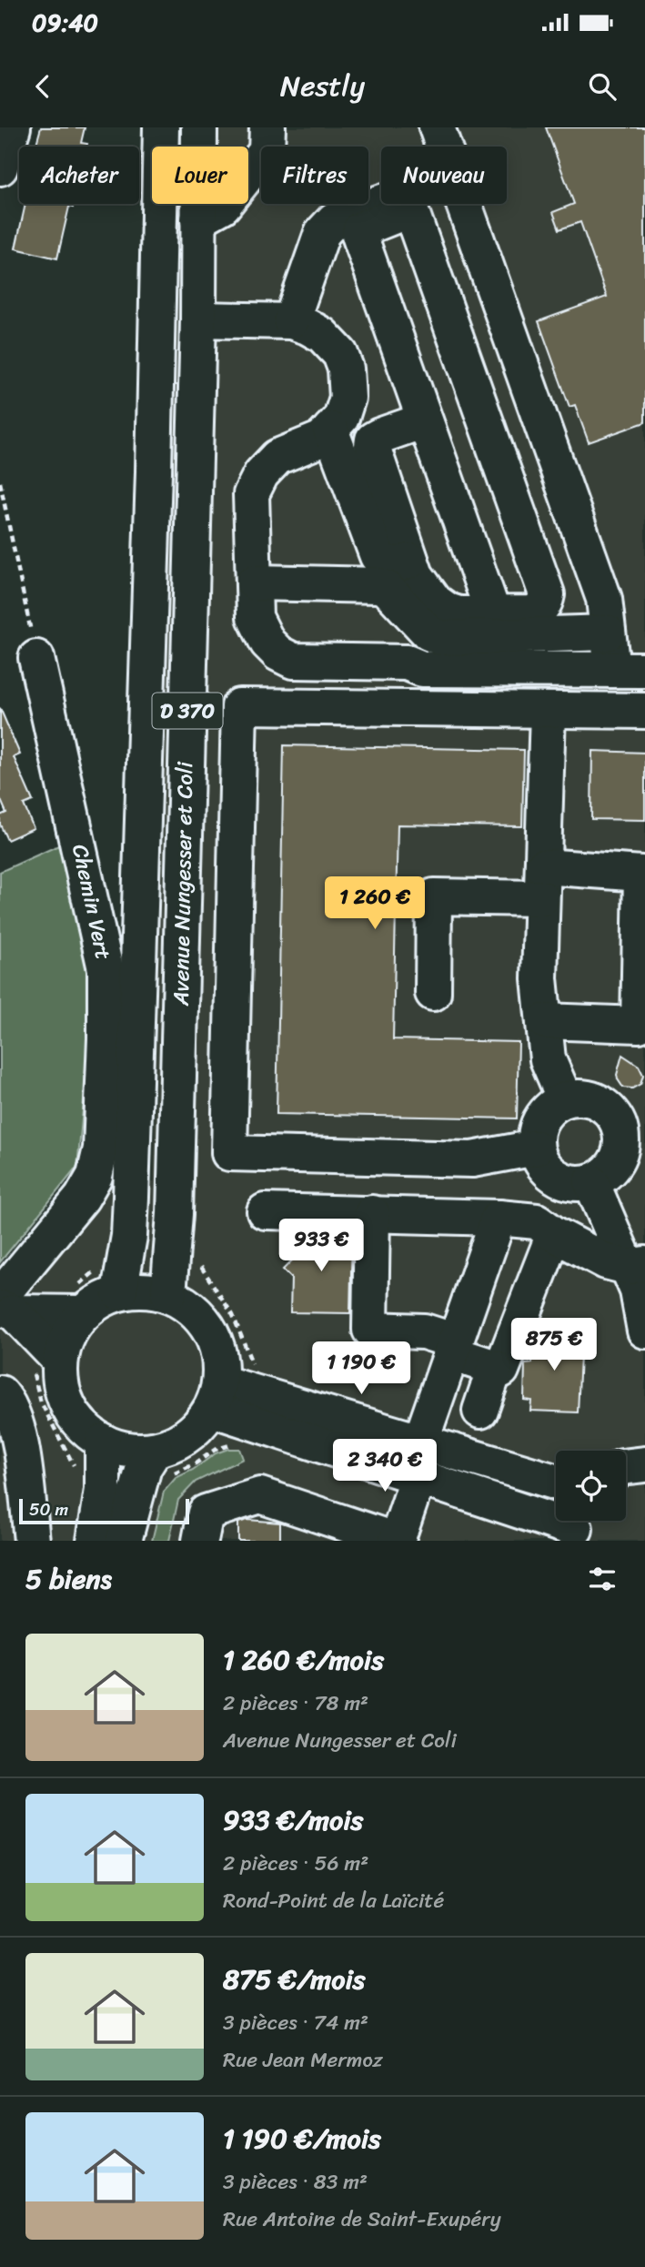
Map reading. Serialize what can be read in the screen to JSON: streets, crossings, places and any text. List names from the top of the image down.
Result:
{
  "streets": {
    "main road": ["D 370", "Avenue Nungesser et Coli", "Chemin Vert"]
  },
  "scale_bar": "50 m",
  "page": {
    "status": "09:40",
    "header": "Nestly",
    "chip": [
      "Acheter",
      "Louer",
      "Filtres",
      "Nouveau"
    ],
    "price": [
      "1 260 €",
      "933 €",
      "875 €",
      "1 190 €",
      "2 340 €"
    ],
    "scale": "50 m",
    "heading": "5 biens",
    "list": [
      {
        "name": "1 260 €/mois",
        "note": "2 pièces · 78 m² · Avenue Nungesser et Coli"
      },
      {
        "name": "933 €/mois",
        "note": "2 pièces · 56 m² · Rond-Point de la Laïcité"
      },
      {
        "name": "875 €/mois",
        "note": "3 pièces · 74 m² · Rue Jean Mermoz"
      },
      {
        "name": "1 190 €/mois",
        "note": "3 pièces · 83 m² · Rue Antoine de Saint-Exupéry"
      }
    ]
  }
}
